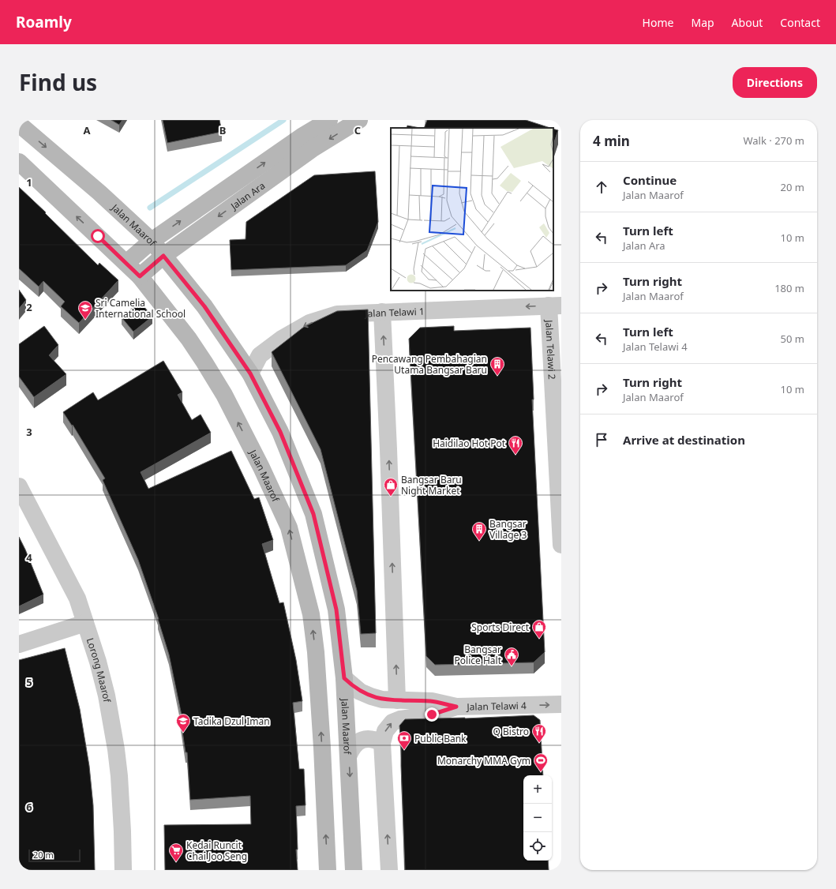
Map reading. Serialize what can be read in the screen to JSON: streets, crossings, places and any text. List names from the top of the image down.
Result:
{
  "streets": {
    "main road": ["Jalan Ara", "Jalan Maarof"],
    "street": [
      "Jalan Telawi 1",
      "Jalan Telawi 2",
      "Lorong Maarof",
      "Jalan Telawi 4"
    ]
  },
  "crossings": [
    ["Jalan Ara", "Jalan Maarof"],
    ["Jalan Maarof", "Jalan Telawi 1"],
    ["Jalan Maarof", "Jalan Telawi 4"],
    ["Jalan Telawi 1", "Jalan Telawi 2"]
  ],
  "one_way": ["Jalan Telawi 1", "Jalan Telawi 4"],
  "places": {
    "school or university": ["Sri Camelia International School", "Tadika Dzul Iman"],
    "building": ["Pencawang Pembahagian Utama Bangsar Baru", "Bangsar Village 3"],
    "restaurant": ["Haidilao Hot Pot", "Q Bistro"],
    "shop": ["Bangsar Baru Night Market", "Sports Direct"],
    "public building": ["Bangsar Police Halt"],
    "bank": ["Public Bank"],
    "sports": ["Monarchy MMA Gym"],
    "supermarket": ["Kedai Runcit Chai Joo Seng"]
  },
  "scale_bar": "20 m",
  "page": {
    "header": "Roamly",
    "nav": [
      "Home",
      "Map",
      "About",
      "Contact"
    ],
    "title": "Find us",
    "buttons": "Directions",
    "heading": ["4 min", "Walk · 270 m"],
    "list": [
      ["Continue", "Jalan Maarof", "20 m"],
      ["Turn left", "Jalan Ara", "10 m"],
      ["Turn right", "Jalan Maarof", "180 m"],
      ["Turn left", "Jalan Telawi 4", "50 m"],
      ["Turn right", "Jalan Maarof", "10 m"],
      "Arrive at destination"
    ],
    "map_buttons": ["+", "−"],
    "scale": "20 m"
  },
  "grid": {
    "columns": ["A", "B", "C"],
    "rows": [
      "1",
      "2",
      "3",
      "4",
      "5",
      "6"
    ]
  }
}
